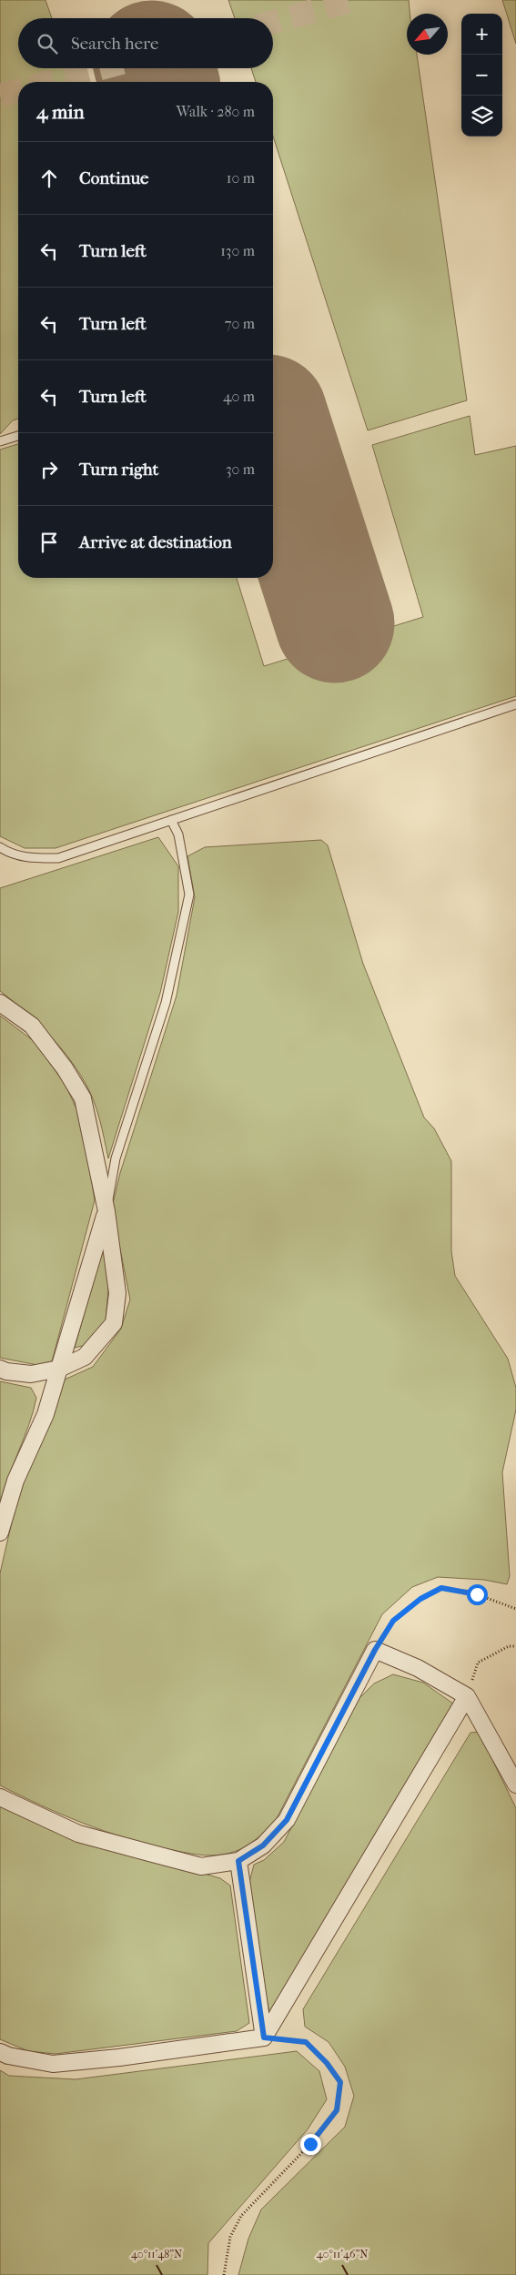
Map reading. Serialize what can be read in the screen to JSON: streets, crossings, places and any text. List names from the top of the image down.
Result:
{
  "north": "bottom left",
  "page": {
    "map_buttons": ["+", "−"],
    "search": "Search here",
    "heading": ["4 min", "Walk · 280 m"],
    "list": [
      ["Continue", "10 m"],
      ["Turn left", "130 m"],
      ["Turn left", "70 m"],
      ["Turn left", "40 m"],
      ["Turn right", "30 m"],
      "Arrive at destination"
    ]
  },
  "coordinates": ["40°11'48\"N", "40°11'46\"N"]
}
